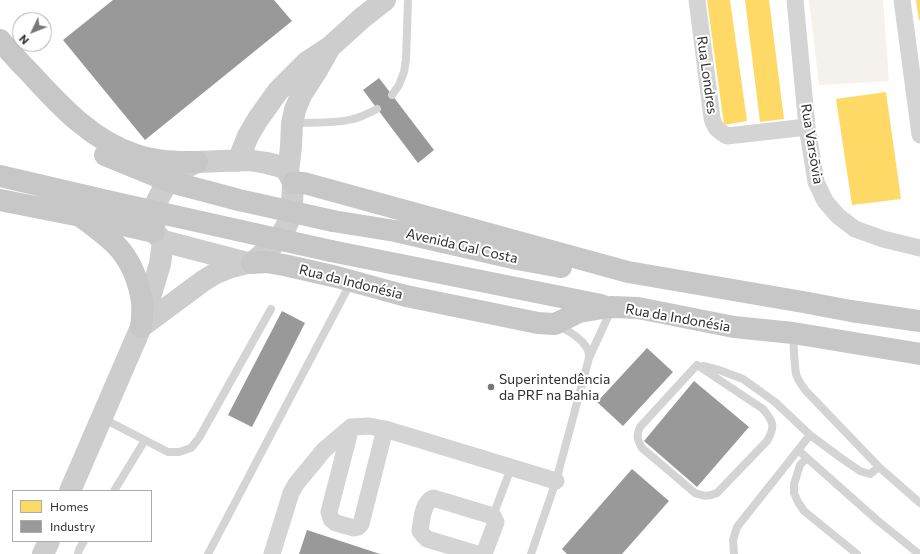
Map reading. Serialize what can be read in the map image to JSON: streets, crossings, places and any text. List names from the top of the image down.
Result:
{
  "streets": {
    "main road": ["Avenida Gal Costa", "Rua da Indonésia"],
    "street": ["Rua Londres", "Rua Varsōvia"]
  },
  "crossings": [
    ["Rua Londres", "Rua Varsōvia"],
    ["Avenida Gal Costa", "Rua da Indonésia"]
  ],
  "places": ["Superintendência da PRF na Bahia"],
  "legend": ["Homes", "Industry"],
  "north": "bottom left"
}
